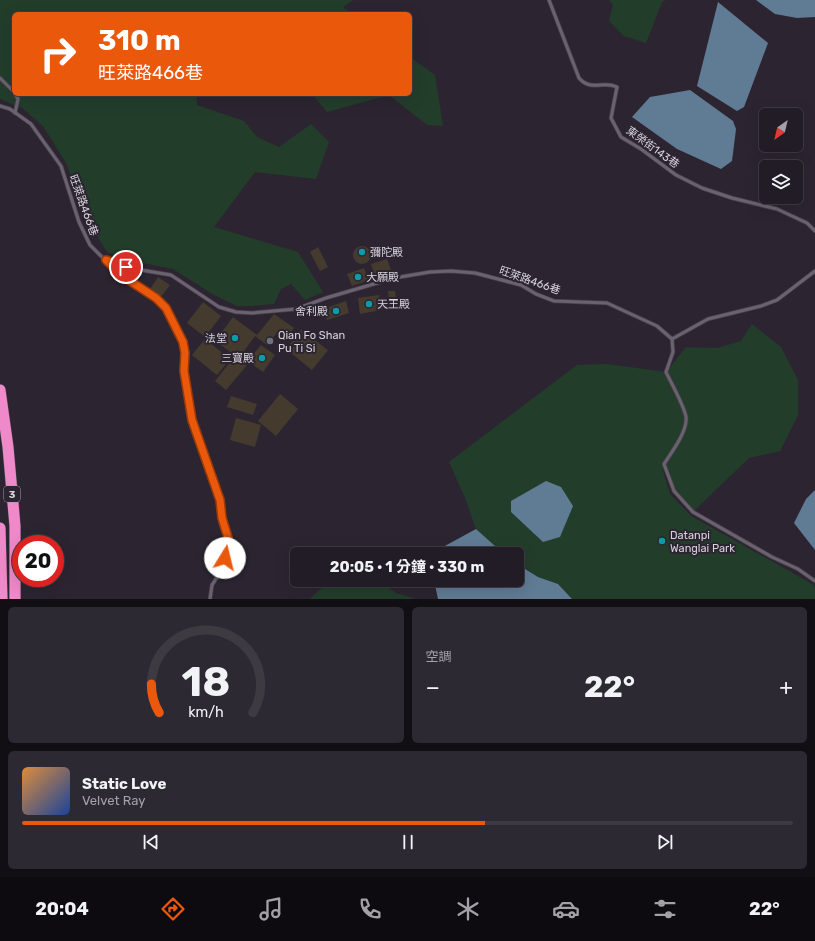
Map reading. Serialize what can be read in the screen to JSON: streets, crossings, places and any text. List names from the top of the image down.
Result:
{
  "streets": {
    "highway": ["3"],
    "lane": ["東榮街143巷", "旺萊路466巷"]
  },
  "places": [
    "彌陀殿",
    "大願殿",
    "天王殿",
    "舍利殿",
    "法堂",
    "Qian Fo Shan Pu Ti Si",
    "三寶殿",
    "Datanpi Wanglai Park"
  ],
  "north": "bottom left",
  "page": {
    "turn": ["310 m", "旺萊路466巷"],
    "limit": "20",
    "trip": "20:05 · 1 分鐘 · 330 m",
    "tile": "空調",
    "heat": ["−", "22°", "+"],
    "song": ["Static Love", "Velvet Ray"],
    "tabs": ["20:04", "22°"],
    "gauge": ["18", "km/h"]
  }
}
